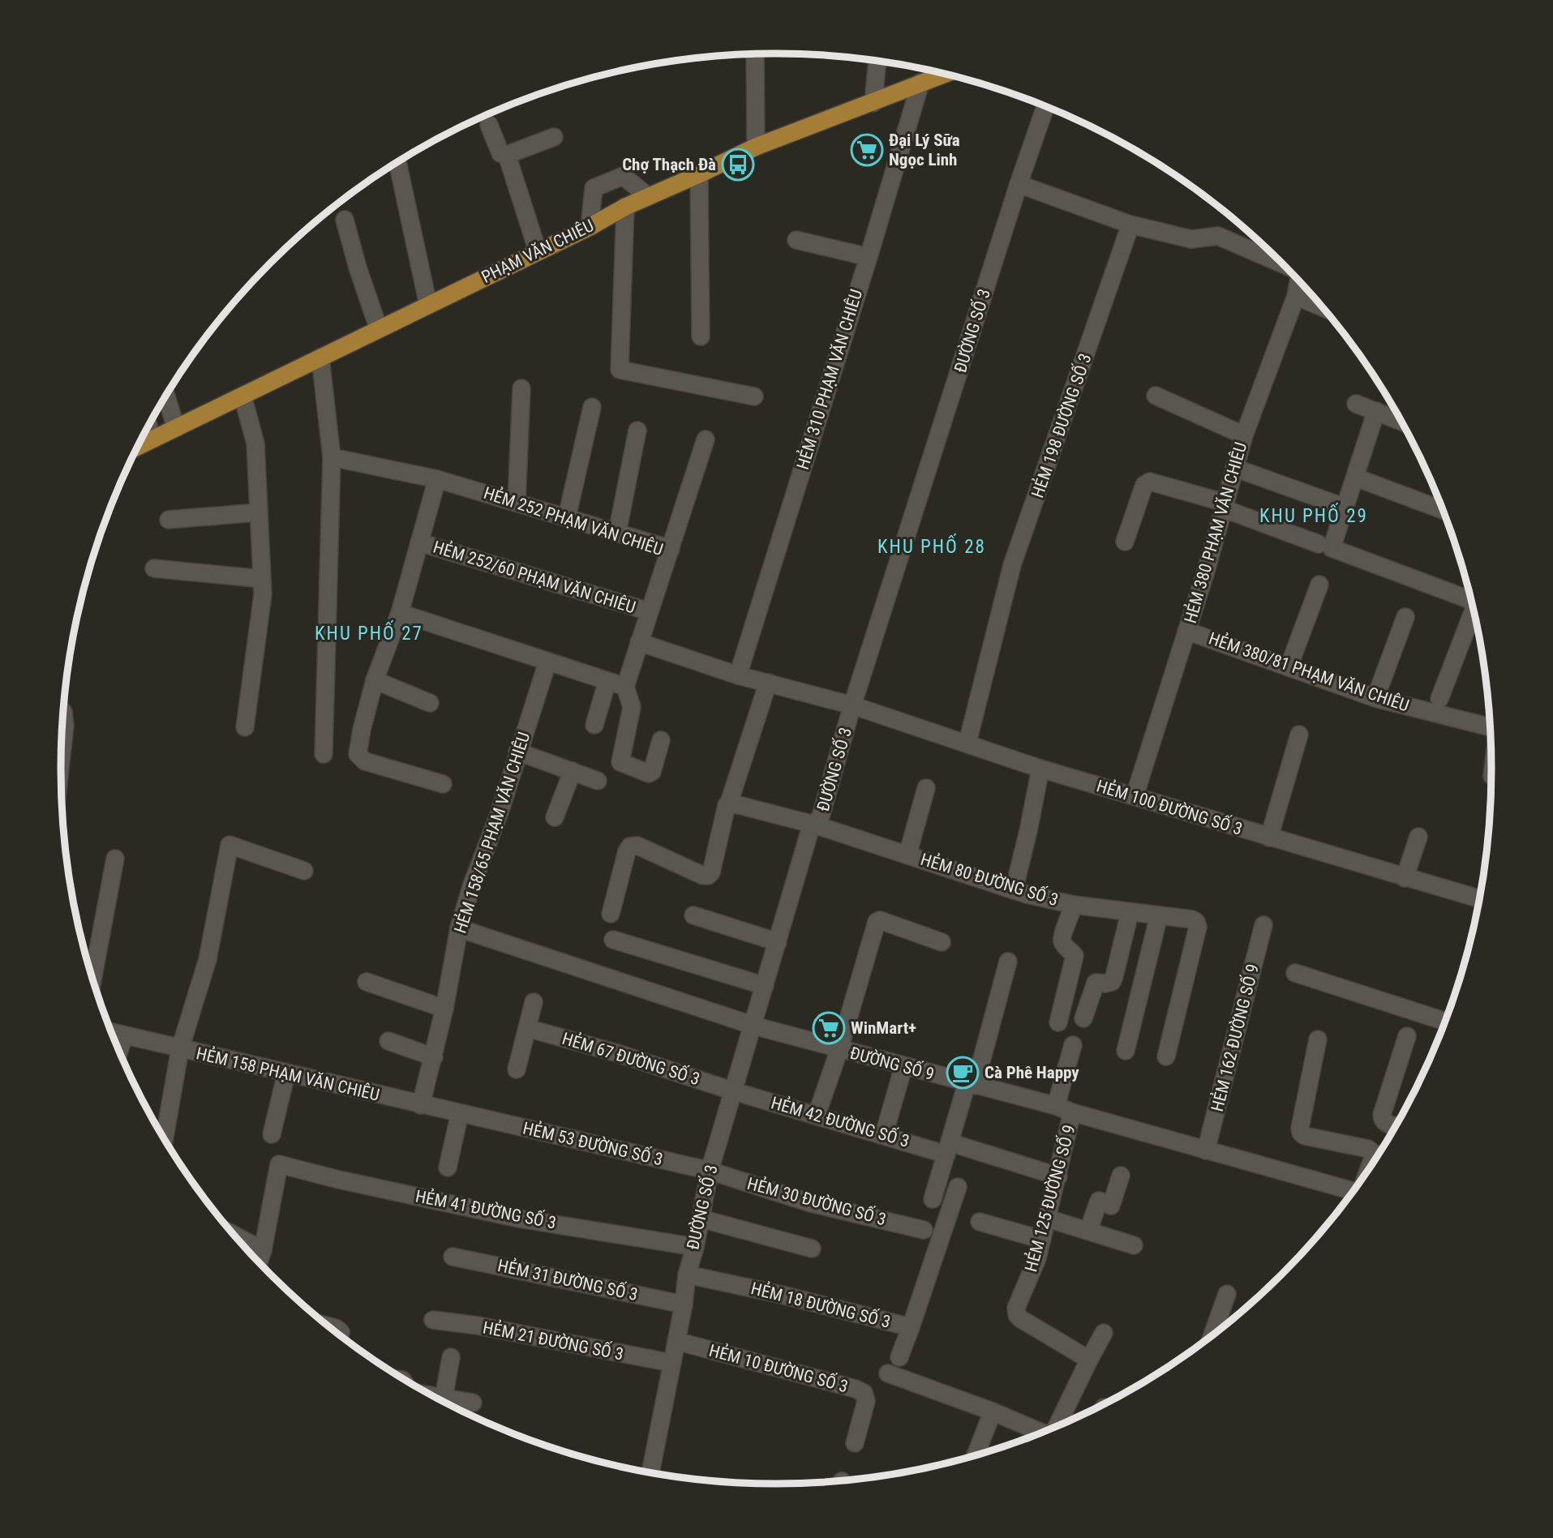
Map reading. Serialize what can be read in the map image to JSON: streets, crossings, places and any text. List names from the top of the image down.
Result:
{
  "streets": {
    "main road": ["PHẠM VĂN CHIÊU"],
    "street": [
      "ĐƯỜNG SỐ 3",
      "HẺM 310 PHẠM VĂN CHIÊU",
      "HẺM 198 ĐƯỜNG SỐ 3",
      "HẺM 252 PHẠM VĂN CHIÊU",
      "HẺM 380 PHẠM VĂN CHIÊU",
      "HẺM 252/60 PHẠM VĂN CHIÊU",
      "HẺM 380/81 PHẠM VĂN CHIÊU",
      "HẺM 100 ĐƯỜNG SỐ 3",
      "HẺM 158/65 PHẠM VĂN CHIÊU",
      "HẺM 80 ĐƯỜNG SỐ 3",
      "HẺM 162 ĐƯỜNG SỐ 9",
      "HẺM 67 ĐƯỜNG SỐ 3",
      "ĐƯỜNG SỐ 9",
      "HẺM 158 PHẠM VĂN CHIÊU",
      "HẺM 42 ĐƯỜNG SỐ 3",
      "HẺM 53 ĐƯỜNG SỐ 3",
      "HẺM 125 ĐƯỜNG SỐ 9",
      "HẺM 30 ĐƯỜNG SỐ 3",
      "HẺM 41 ĐƯỜNG SỐ 3",
      "HẺM 31 ĐƯỜNG SỐ 3",
      "HẺM 18 ĐƯỜNG SỐ 3",
      "HẺM 21 ĐƯỜNG SỐ 3",
      "HẺM 10 ĐƯỜNG SỐ 3"
    ]
  },
  "crossings": [
    ["PHẠM VĂN CHIÊU", "HẺM 310 PHẠM VĂN CHIÊU"],
    ["ĐƯỜNG SỐ 3", "HẺM 100 ĐƯỜNG SỐ 3"],
    ["ĐƯỜNG SỐ 3", "HẺM 80 ĐƯỜNG SỐ 3"],
    ["ĐƯỜNG SỐ 3", "HẺM 67 ĐƯỜNG SỐ 3"],
    ["ĐƯỜNG SỐ 3", "ĐƯỜNG SỐ 9"],
    ["ĐƯỜNG SỐ 3", "HẺM 42 ĐƯỜNG SỐ 3"],
    ["ĐƯỜNG SỐ 3", "HẺM 53 ĐƯỜNG SỐ 3"],
    ["ĐƯỜNG SỐ 3", "HẺM 30 ĐƯỜNG SỐ 3"],
    ["ĐƯỜNG SỐ 3", "HẺM 41 ĐƯỜNG SỐ 3"],
    ["ĐƯỜNG SỐ 3", "HẺM 31 ĐƯỜNG SỐ 3"],
    ["ĐƯỜNG SỐ 3", "HẺM 18 ĐƯỜNG SỐ 3"],
    ["ĐƯỜNG SỐ 3", "HẺM 21 ĐƯỜNG SỐ 3"],
    ["ĐƯỜNG SỐ 3", "HẺM 10 ĐƯỜNG SỐ 3"],
    ["HẺM 198 ĐƯỜNG SỐ 3", "HẺM 100 ĐƯỜNG SỐ 3"],
    ["HẺM 252 PHẠM VĂN CHIÊU", "HẺM 252/60 PHẠM VĂN CHIÊU"],
    ["HẺM 380 PHẠM VĂN CHIÊU", "HẺM 380/81 PHẠM VĂN CHIÊU"],
    ["HẺM 380 PHẠM VĂN CHIÊU", "HẺM 100 ĐƯỜNG SỐ 3"],
    ["HẺM 158/65 PHẠM VĂN CHIÊU", "ĐƯỜNG SỐ 9"],
    ["HẺM 158/65 PHẠM VĂN CHIÊU", "HẺM 158 PHẠM VĂN CHIÊU"],
    ["HẺM 162 ĐƯỜNG SỐ 9", "ĐƯỜNG SỐ 9"],
    ["HẺM 67 ĐƯỜNG SỐ 3", "HẺM 42 ĐƯỜNG SỐ 3"],
    ["ĐƯỜNG SỐ 9", "HẺM 125 ĐƯỜNG SỐ 9"],
    ["HẺM 158 PHẠM VĂN CHIÊU", "HẺM 53 ĐƯỜNG SỐ 3"],
    ["HẺM 42 ĐƯỜNG SỐ 3", "HẺM 125 ĐƯỜNG SỐ 9"],
    ["HẺM 53 ĐƯỜNG SỐ 3", "HẺM 30 ĐƯỜNG SỐ 3"]
  ],
  "districts": ["KHU PHỐ 29", "KHU PHỐ 28", "KHU PHỐ 27"],
  "places": {
    "supermarket": ["Đại Lý Sữa Ngọc Linh", "WinMart+"],
    "bus stop": ["Chợ Thạch Đà"],
    "cafe": ["Cà Phê Happy"]
  }
}
